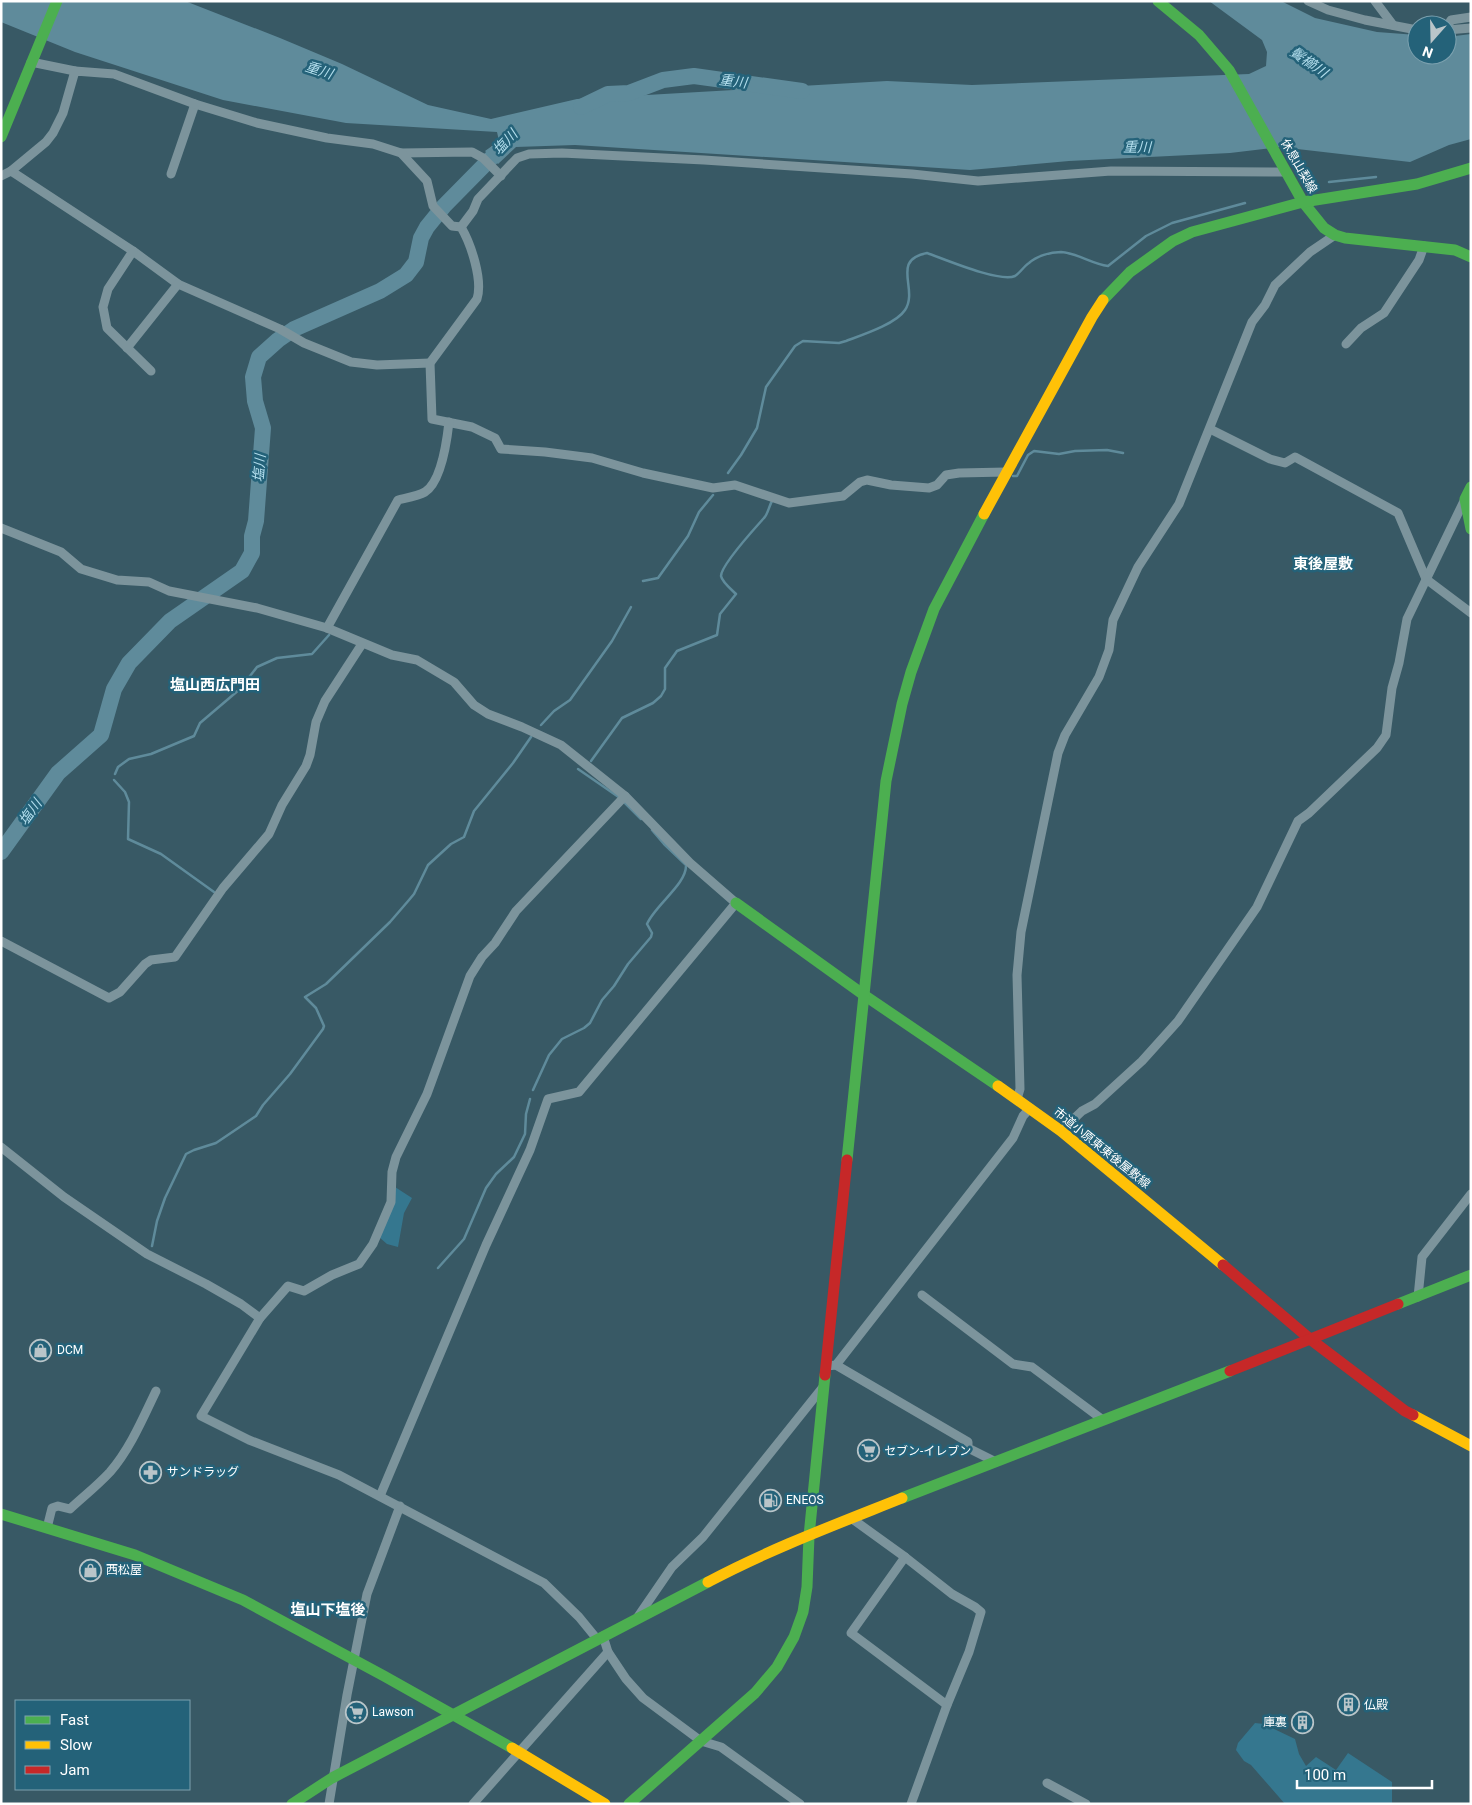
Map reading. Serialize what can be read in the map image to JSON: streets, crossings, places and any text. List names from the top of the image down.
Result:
{
  "streets": {
    "street": ["休息山梨線", "市道小原東東後屋敷線"]
  },
  "districts": ["東後屋敷", "塩山西広門田", "塩山下塩後"],
  "water": ["鬢櫛川", "重川", "塩川"],
  "places": {
    "shop": ["DCM", "西松屋"],
    "supermarket": ["セブン-イレブン", "Lawson"],
    "pharmacy": ["サンドラッグ"],
    "fuel station": ["ENEOS"],
    "building": ["仏殿", "庫裏"]
  },
  "legend": ["Fast", "Slow", "Jam"],
  "scale_bar": "100 m",
  "north": "bottom"
}
